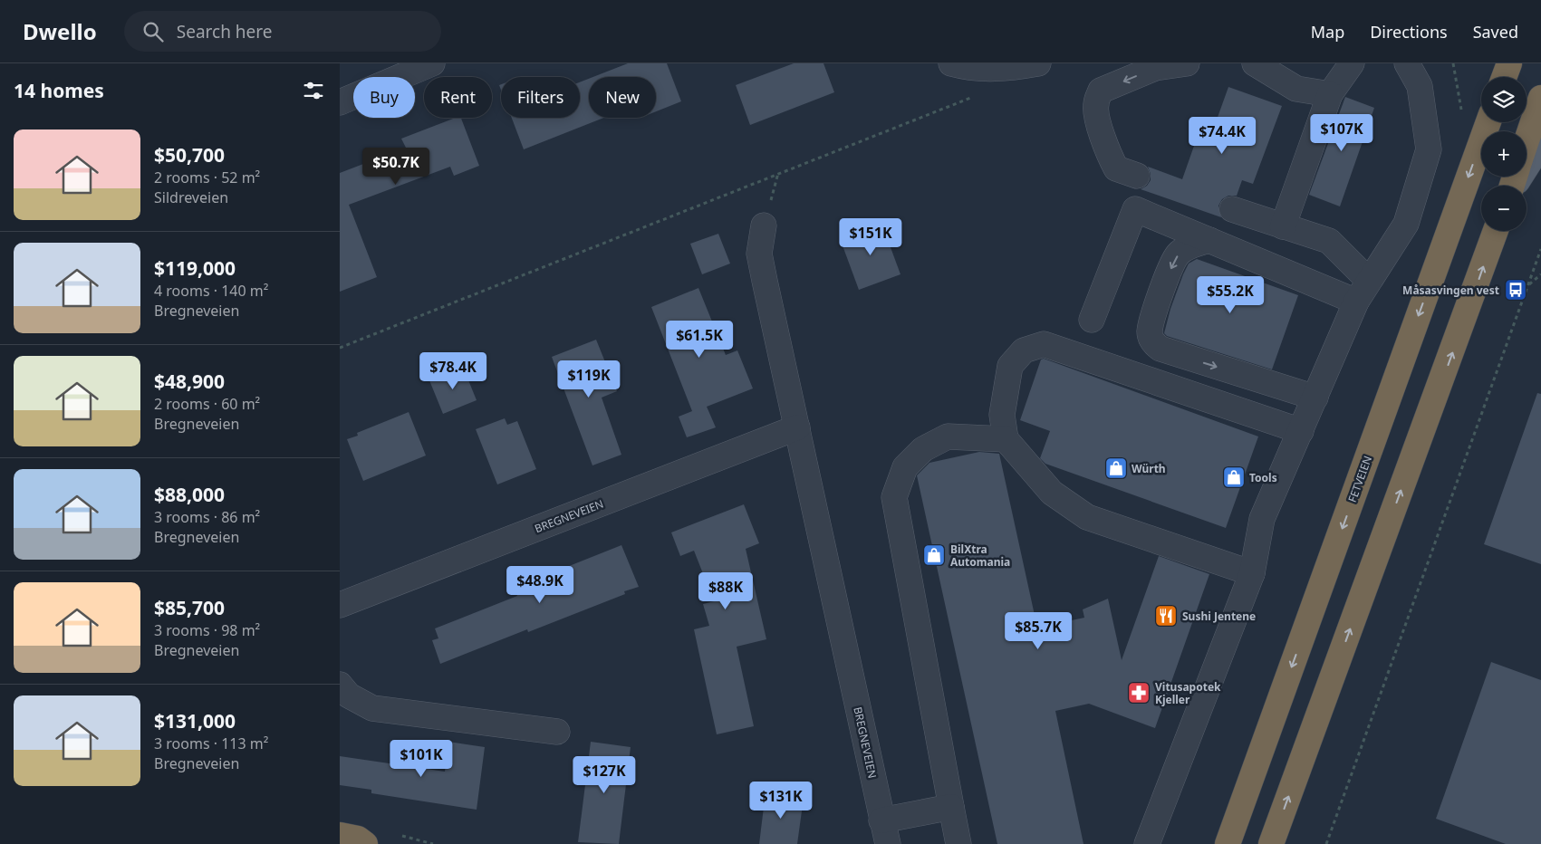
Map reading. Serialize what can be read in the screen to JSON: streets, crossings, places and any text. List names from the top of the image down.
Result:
{
  "streets": {
    "highway": ["FETVEIEN"],
    "street": ["BREGNEVEIEN"]
  },
  "places": {
    "bus stop": ["Måsasvingen vest"],
    "shop": ["Würth", "Tools", "BilXtra Automania"],
    "restaurant": ["Sushi Jentene"],
    "pharmacy": ["Vitusapotek Kjeller"]
  },
  "page": {
    "header": "Dwello",
    "search": "Search here",
    "nav": ["Map", "Directions", "Saved"],
    "heading": "14 homes",
    "map_buttons": ["+", "−"],
    "chip": [
      "Buy",
      "Rent",
      "Filters",
      "New"
    ],
    "price": [
      "$107K",
      "$74.4K",
      "$50.7K",
      "$151K",
      "$55.2K",
      "$61.5K",
      "$78.4K",
      "$119K",
      "$48.9K",
      "$88K",
      "$85.7K",
      "$101K",
      "$127K",
      "$131K"
    ],
    "list": [
      {
        "name": "$50,700",
        "note": "2 rooms · 52 m² · Sildreveien"
      },
      {
        "name": "$119,000",
        "note": "4 rooms · 140 m² · Bregneveien"
      },
      {
        "name": "$48,900",
        "note": "2 rooms · 60 m² · Bregneveien"
      },
      {
        "name": "$88,000",
        "note": "3 rooms · 86 m² · Bregneveien"
      },
      {
        "name": "$85,700",
        "note": "3 rooms · 98 m² · Bregneveien"
      },
      {
        "name": "$131,000",
        "note": "3 rooms · 113 m² · Bregneveien"
      }
    ]
  }
}
